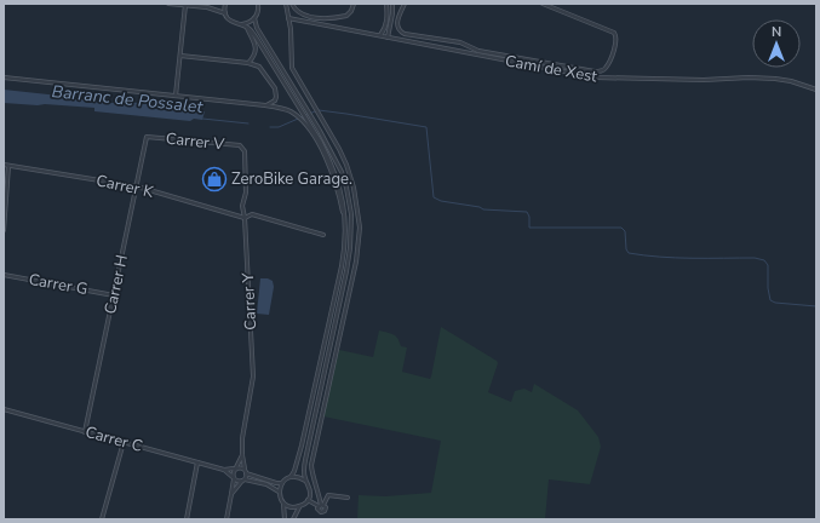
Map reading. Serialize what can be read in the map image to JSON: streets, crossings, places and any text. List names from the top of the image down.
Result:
{
  "streets": {
    "street": [
      "Camí de Xest",
      "Carrer V",
      "Carrer K",
      "Carrer G",
      "Carrer H",
      "Carrer Y",
      "Carrer C"
    ]
  },
  "crossings": [
    ["Carrer V", "Carrer H"],
    ["Carrer V", "Carrer Y"],
    ["Carrer K", "Carrer H"],
    ["Carrer K", "Carrer Y"],
    ["Carrer G", "Carrer H"],
    ["Carrer H", "Carrer C"],
    ["Carrer Y", "Carrer C"]
  ],
  "water": ["Barranc de Possalet"],
  "places": {
    "shop": ["ZeroBike Garage."]
  },
  "north": "top"
}
